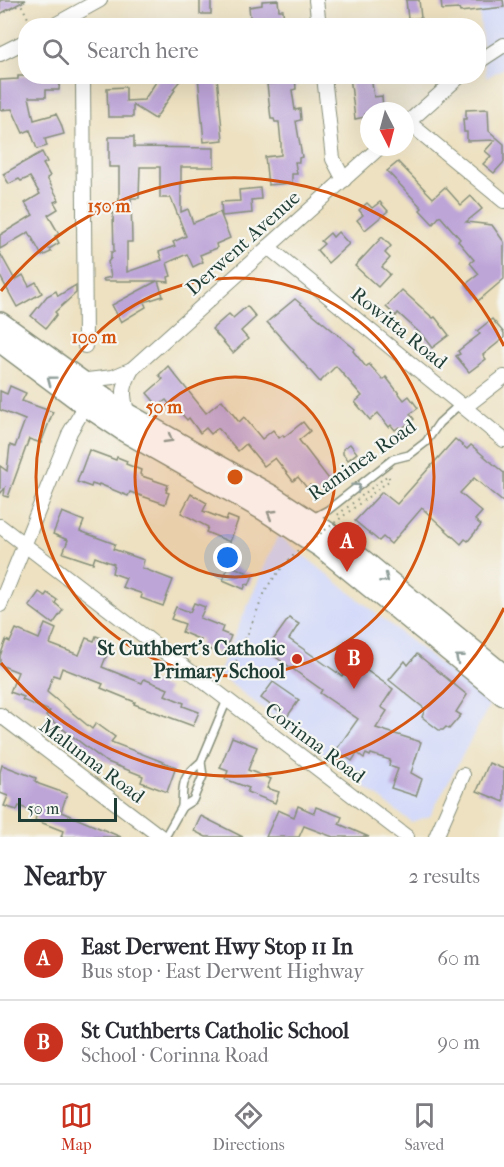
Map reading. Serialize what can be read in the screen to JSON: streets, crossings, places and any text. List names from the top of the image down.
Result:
{
  "streets": {
    "street": [
      "Derwent Avenue",
      "Rowitta Road",
      "Raminea Road",
      "Corinna Road",
      "Malunna Road"
    ]
  },
  "crossings": [
    ["Derwent Avenue", "Rowitta Road"],
    ["Rowitta Road", "Raminea Road"]
  ],
  "one_way": ["Raminea Road"],
  "places": ["St Cuthbert's Catholic Primary School"],
  "scale_bar": "50 m",
  "north": "bottom",
  "page": {
    "search": "Search here",
    "pins": ["A", "B"],
    "scale": "50 m",
    "heading": ["Nearby", "2 results"],
    "list": [
      {
        "mark": "A",
        "name": "East Derwent Hwy Stop 11 In",
        "note": "Bus stop · East Derwent Highway",
        "value": "60 m"
      },
      {
        "mark": "B",
        "name": "St Cuthberts Catholic School",
        "note": "School · Corinna Road",
        "value": "90 m"
      }
    ],
    "nav": ["Map", "Directions", "Saved"]
  },
  "rings": ["150 m", "100 m", "50 m"]
}
